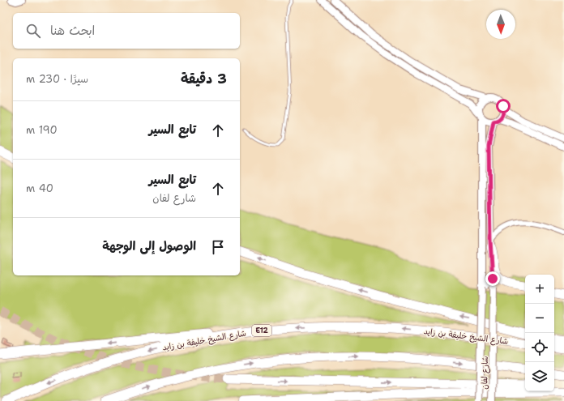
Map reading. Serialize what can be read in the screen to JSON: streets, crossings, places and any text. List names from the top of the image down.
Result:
{
  "streets": {
    "highway": ["E12", "شارع الشيخ خليفة بن زايد"],
    "street": ["شارع لفان"]
  },
  "north": "bottom",
  "page": {
    "search": "ابحث هنا",
    "heading": ["3 دقيقة", "سيرًا · 230 m"],
    "list": [
      ["تابع السير", "190 m"],
      ["تابع السير", "شارع لفان", "40 m"],
      "الوصول إلى الوجهة"
    ],
    "map_buttons": ["+", "−"]
  }
}
